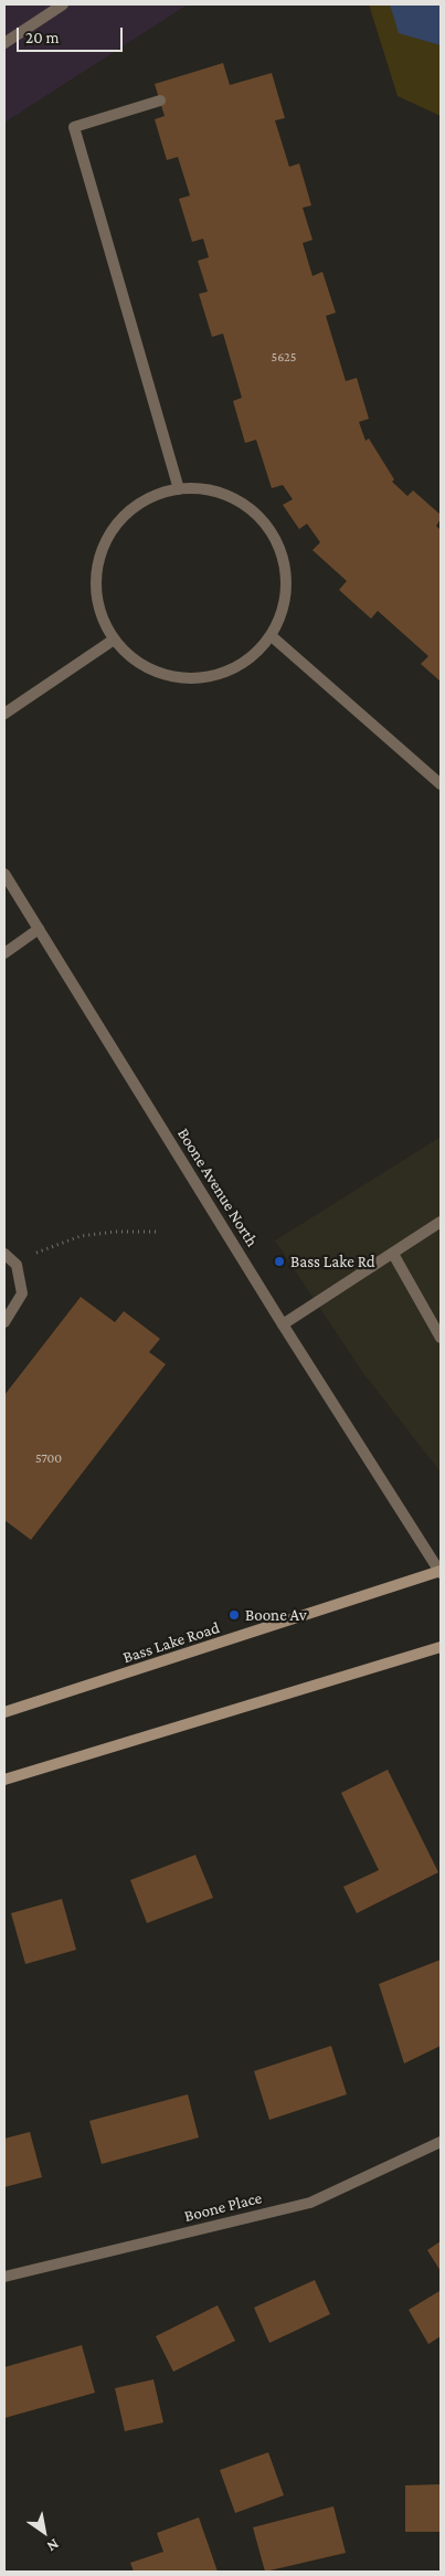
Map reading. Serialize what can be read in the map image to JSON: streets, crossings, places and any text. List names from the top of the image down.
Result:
{
  "streets": {
    "main road": ["Bass Lake Road"],
    "street": ["Boone Avenue North", "Boone Place"]
  },
  "crossings": [
    ["Boone Avenue North", "Bass Lake Road"]
  ],
  "places": ["Bass Lake Rd", "Boone Av"],
  "house_numbers": ["5625", "5700"],
  "scale_bar": "20 m",
  "north": "bottom right"
}
